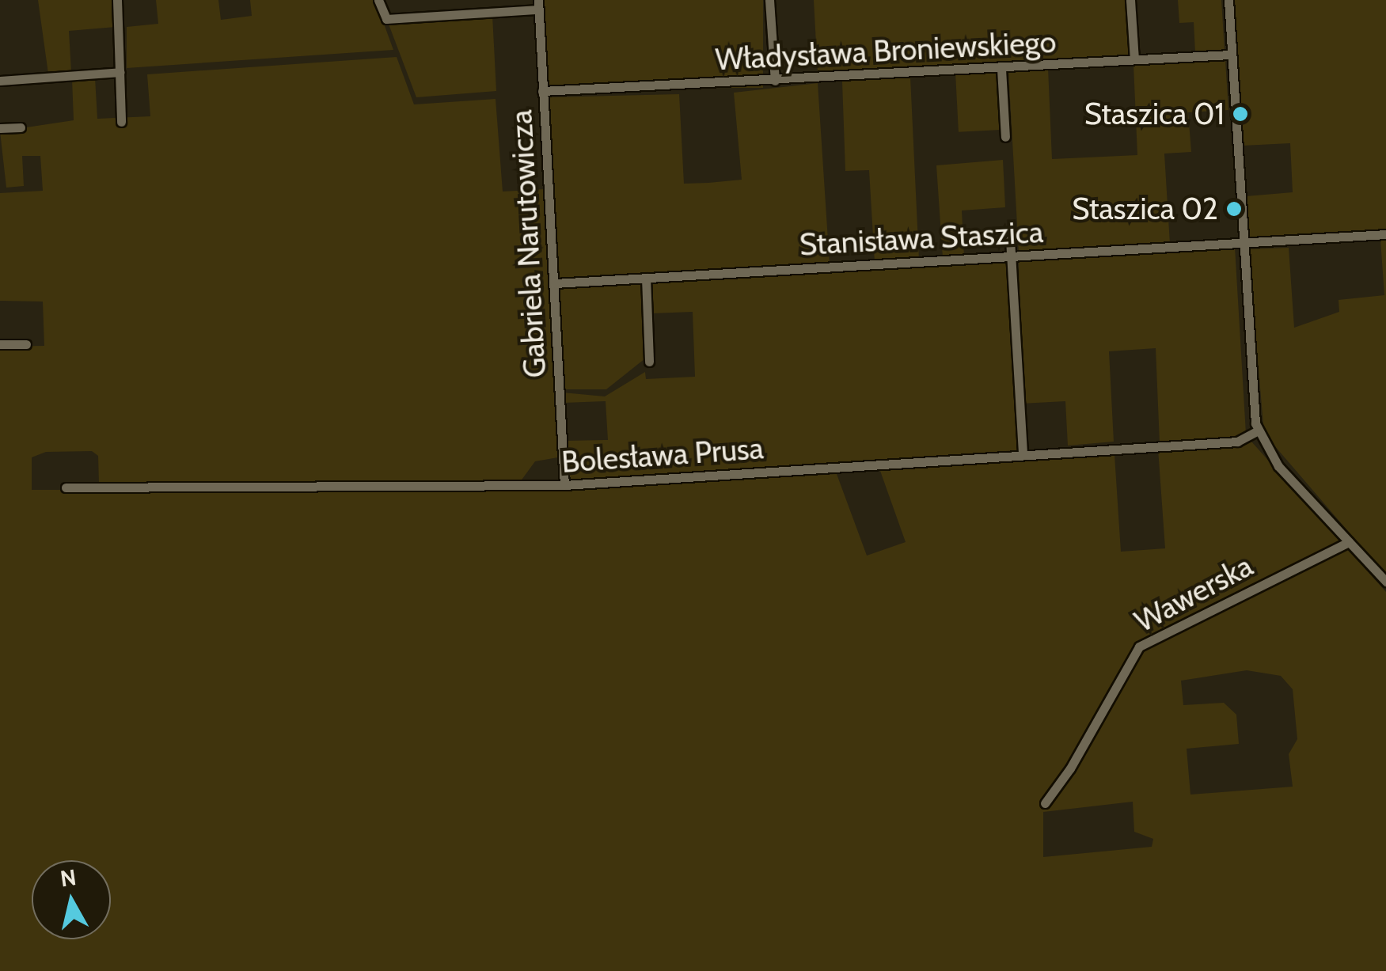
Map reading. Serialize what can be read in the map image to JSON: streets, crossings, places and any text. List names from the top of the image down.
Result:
{
  "streets": {
    "street": [
      "Władysława Broniewskiego",
      "Stanisława Staszica",
      "Gabriela Narutowicza",
      "Bolesława Prusa",
      "Wawerska"
    ]
  },
  "crossings": [
    ["Władysława Broniewskiego", "Gabriela Narutowicza"],
    ["Stanisława Staszica", "Gabriela Narutowicza"],
    ["Gabriela Narutowicza", "Bolesława Prusa"]
  ],
  "places": ["Staszica 01", "Staszica 02"],
  "north": "top"
}
